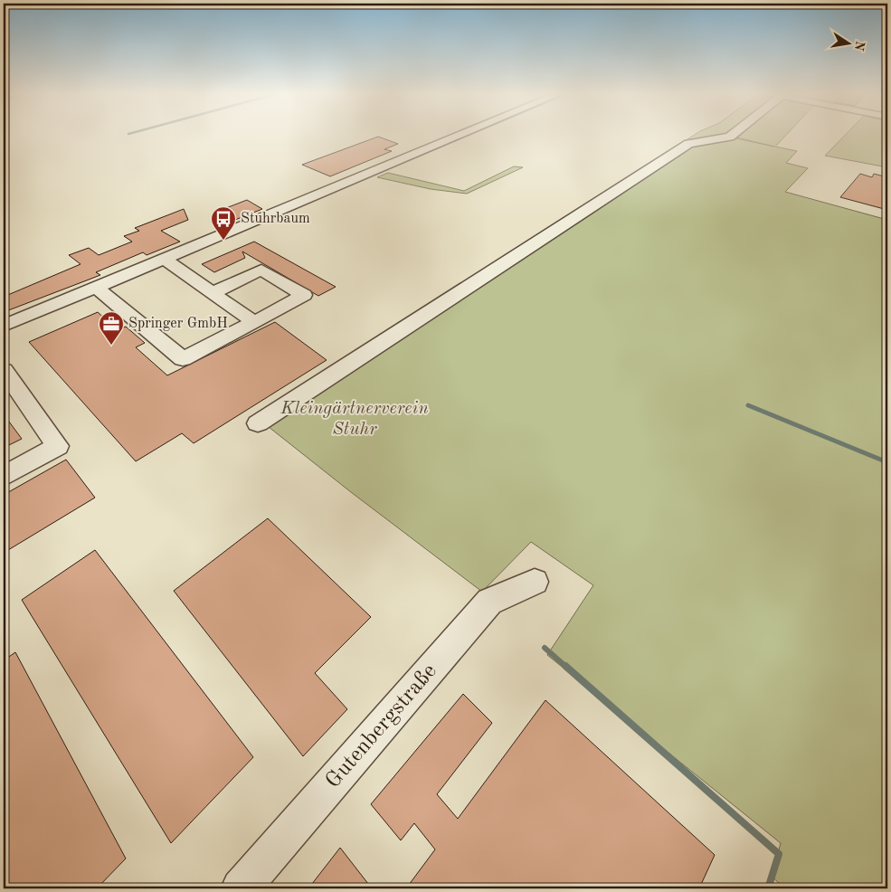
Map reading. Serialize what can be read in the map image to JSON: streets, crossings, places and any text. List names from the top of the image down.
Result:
{
  "streets": {
    "street": ["Gutenbergstraße"]
  },
  "parks": ["Kleingärtnerverein Stuhr"],
  "places": {
    "bus stop": ["Stuhrbaum"],
    "office": ["Springer GmbH"]
  },
  "north": "right"
}
